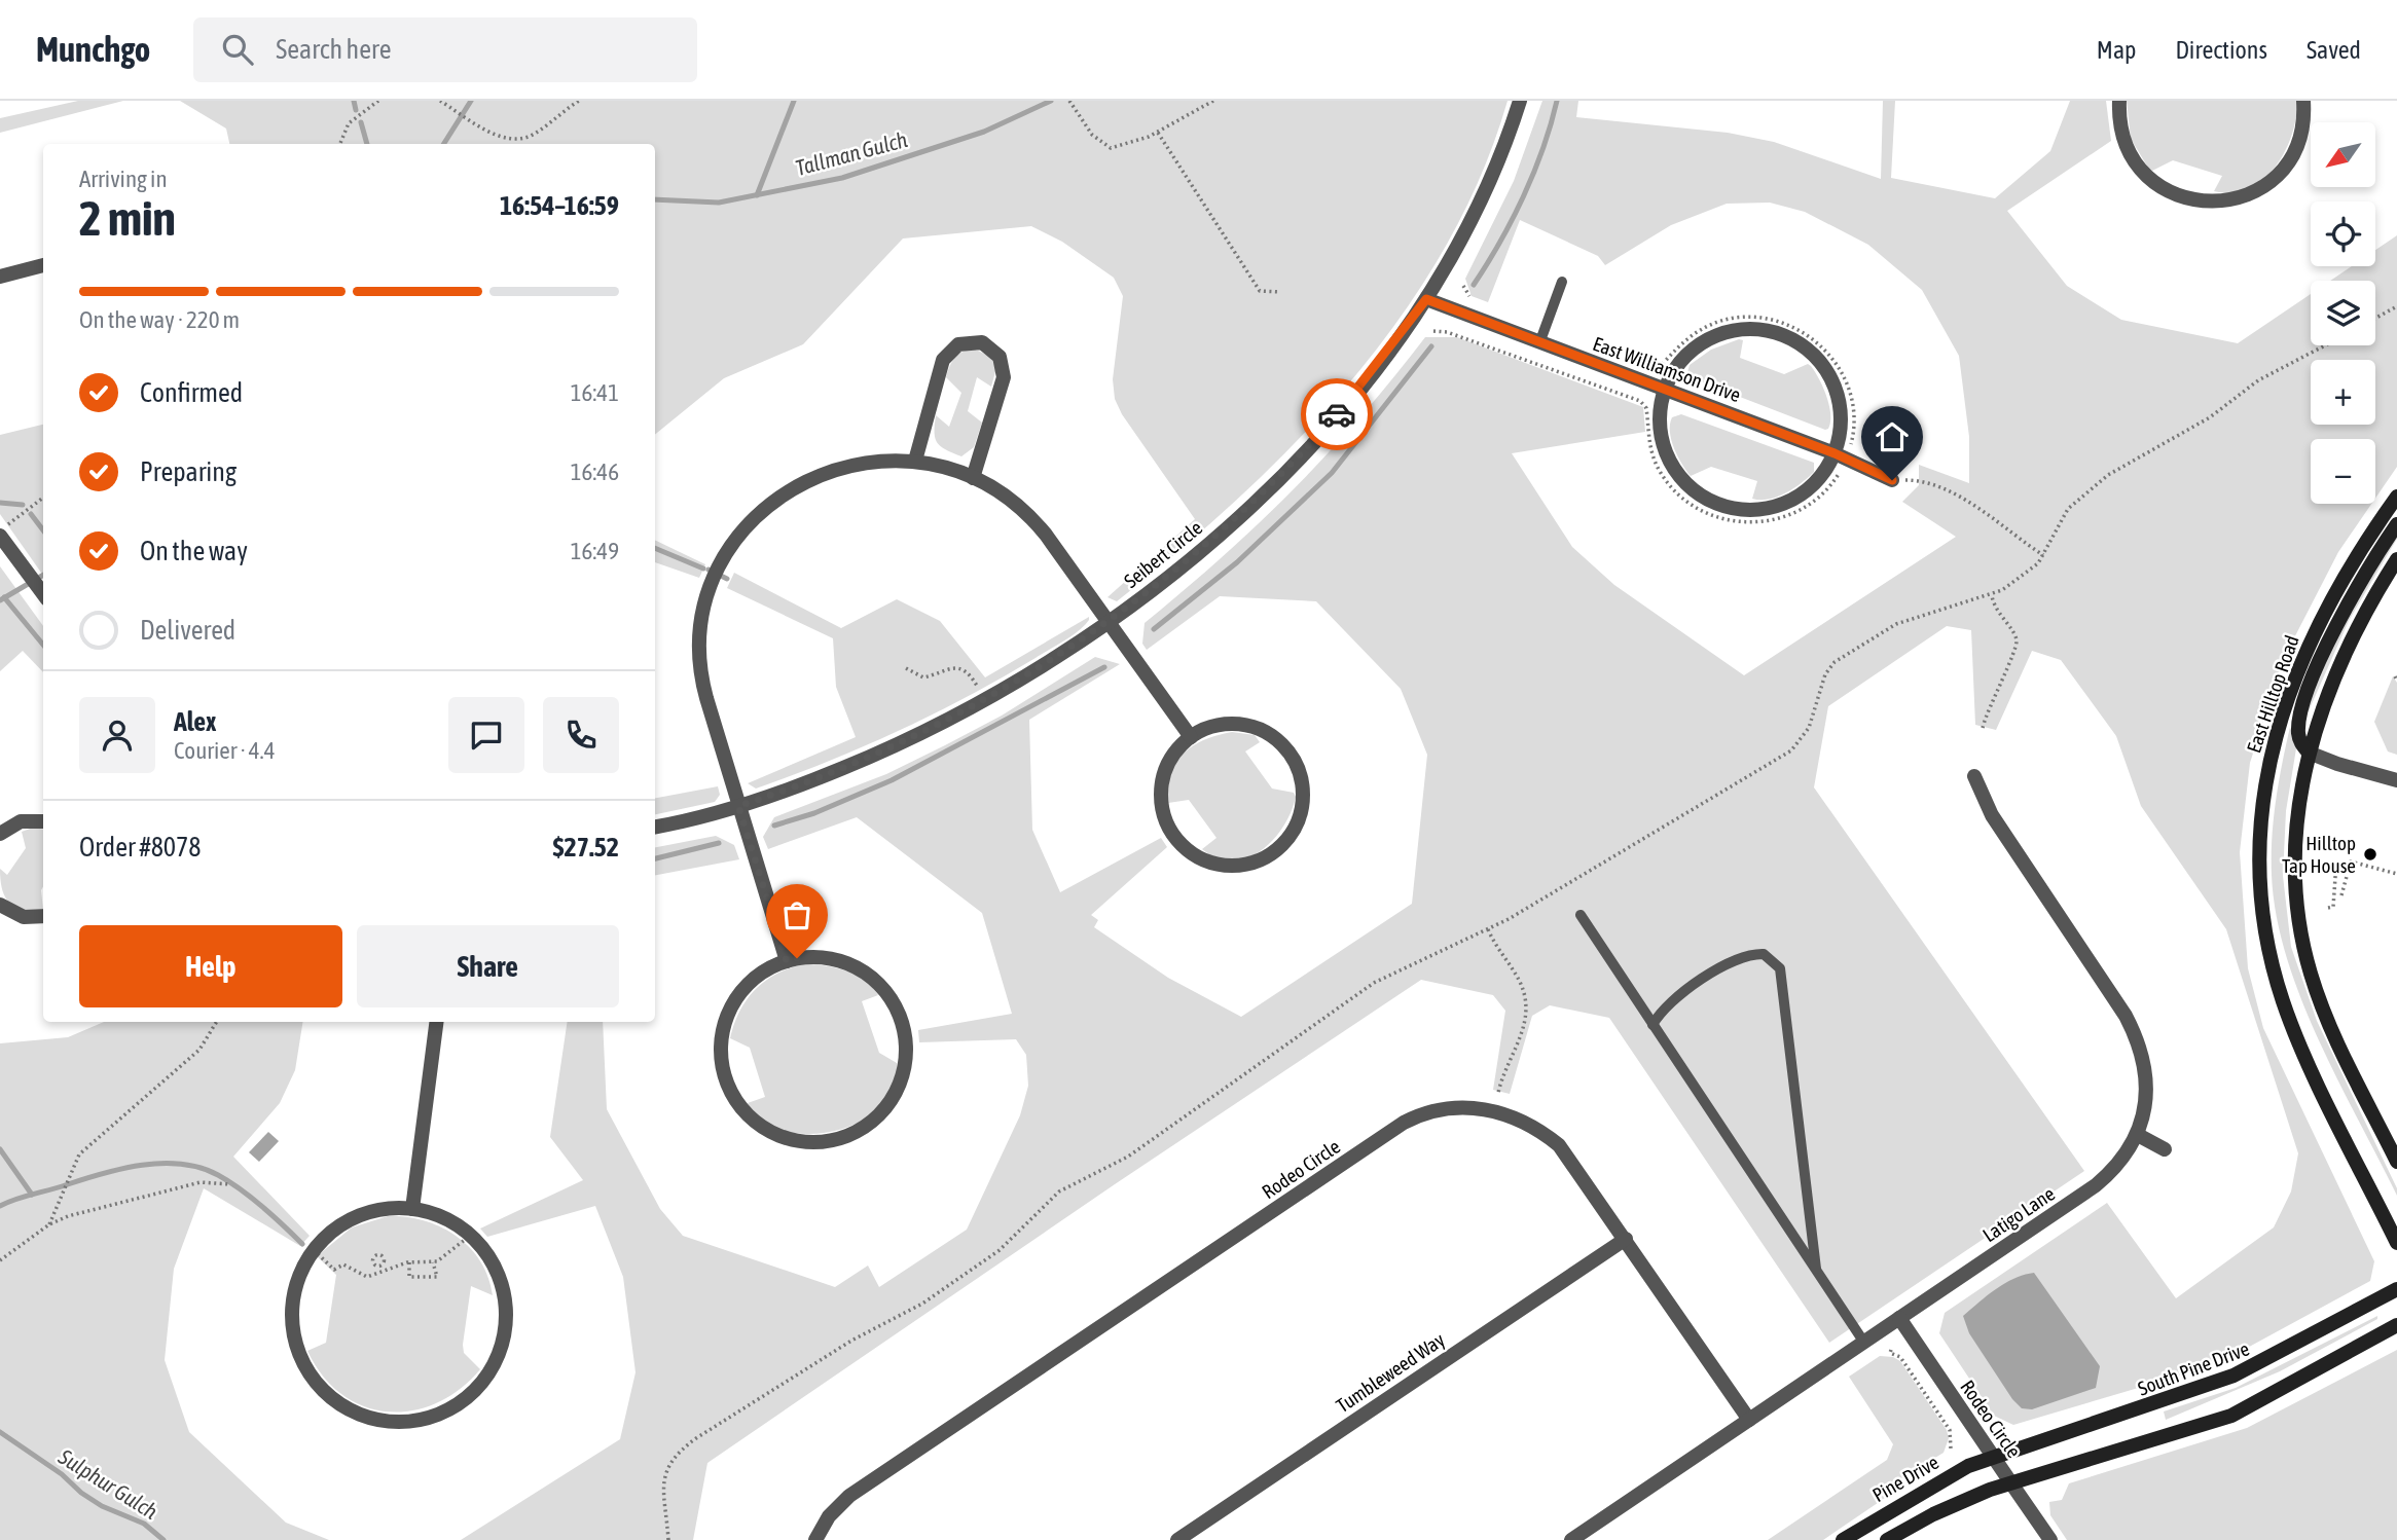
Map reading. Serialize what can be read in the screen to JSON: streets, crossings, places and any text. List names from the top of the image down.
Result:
{
  "streets": {
    "main road": ["East Hilltop Road", "South Pine Drive", "Pine Drive"],
    "street": [
      "East Williamson Drive",
      "Seibert Circle",
      "Rodeo Circle",
      "Latigo Lane",
      "Tumbleweed Way"
    ]
  },
  "crossings": [
    ["East Williamson Drive", "Seibert Circle"],
    ["Rodeo Circle", "Latigo Lane"],
    ["Rodeo Circle", "South Pine Drive"],
    ["Rodeo Circle", "Tumbleweed Way"],
    ["Rodeo Circle", "Pine Drive"],
    ["South Pine Drive", "Pine Drive"]
  ],
  "water": ["Tallman Gulch", "Sulphur Gulch"],
  "places": ["Hilltop Tap House"],
  "north": "bottom left",
  "page": {
    "header": "Munchgo",
    "search": "Search here",
    "nav": ["Map", "Directions", "Saved"],
    "map_buttons": ["+", "−"],
    "heading": ["2 min", "Arriving in", "16:54–16:59"],
    "panel": [
      "Alex",
      "Courier · 4.4",
      "Order #8078",
      "$27.52"
    ],
    "bar": "On the way · 220 m",
    "list": [
      ["Confirmed", "16:41"],
      ["Preparing", "16:46"],
      ["On the way", "16:49"],
      "Delivered"
    ],
    "buttons": ["Help", "Share"]
  }
}
